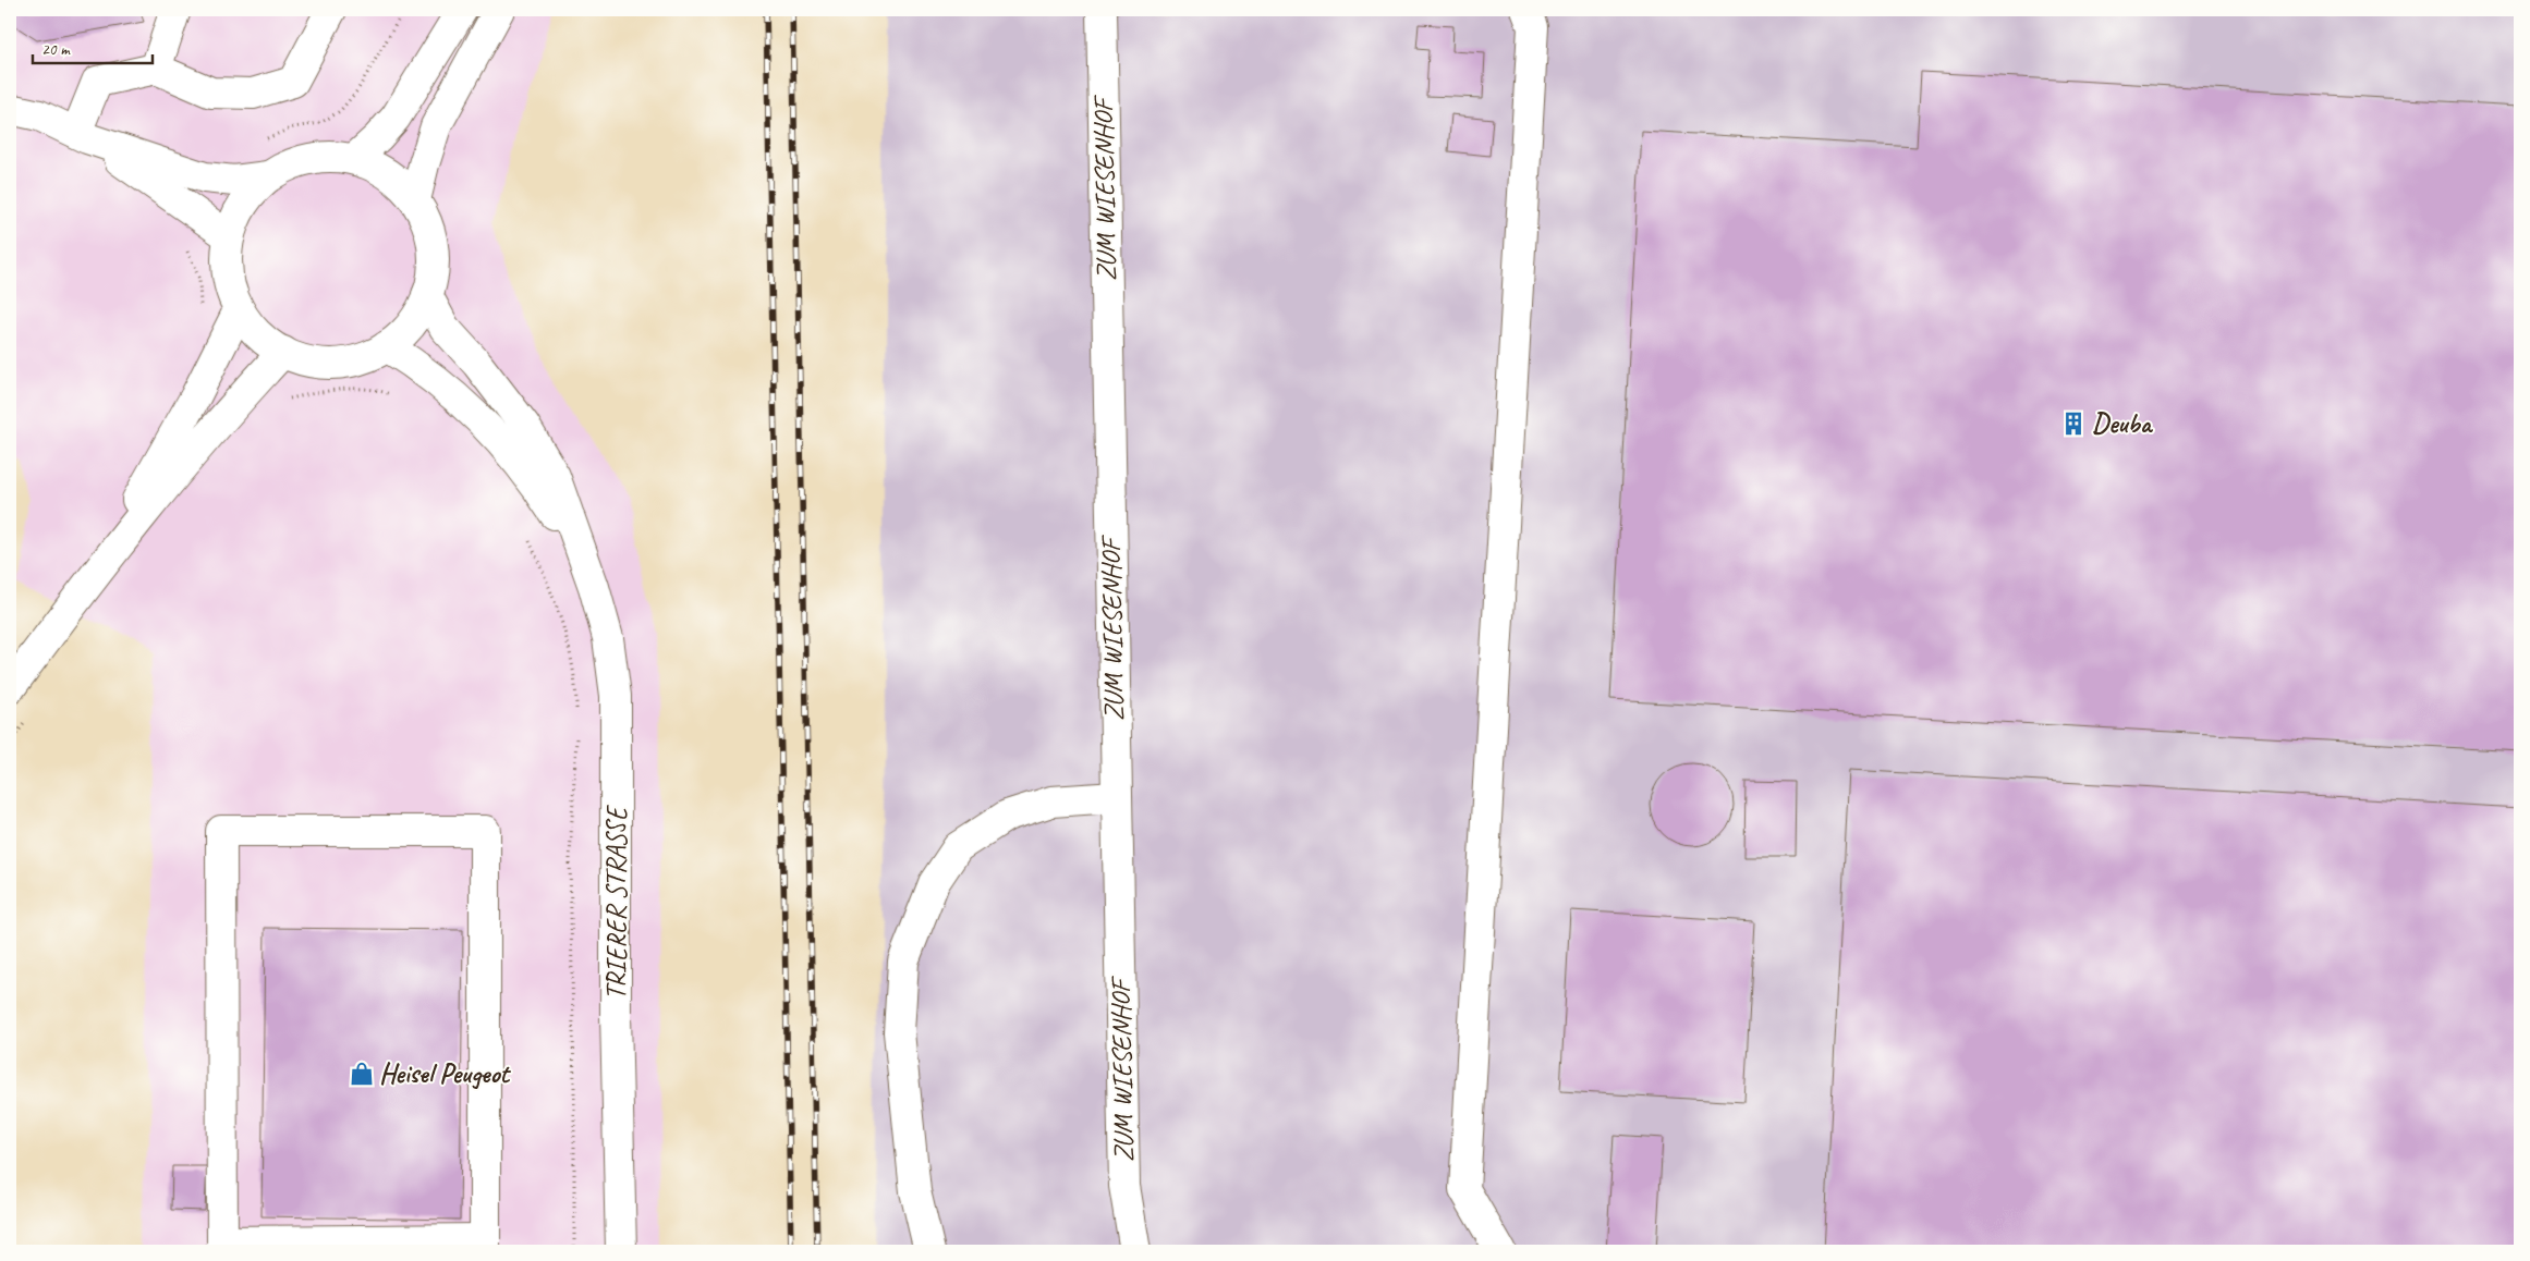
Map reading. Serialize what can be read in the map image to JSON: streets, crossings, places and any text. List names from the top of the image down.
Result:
{
  "streets": {
    "street": ["ZUM WIESENHOF", "TRIERER STRASSE"]
  },
  "places": {
    "building": ["Deuba"],
    "shop": ["Heisel Peugeot"]
  },
  "scale_bar": "20 m"
}
